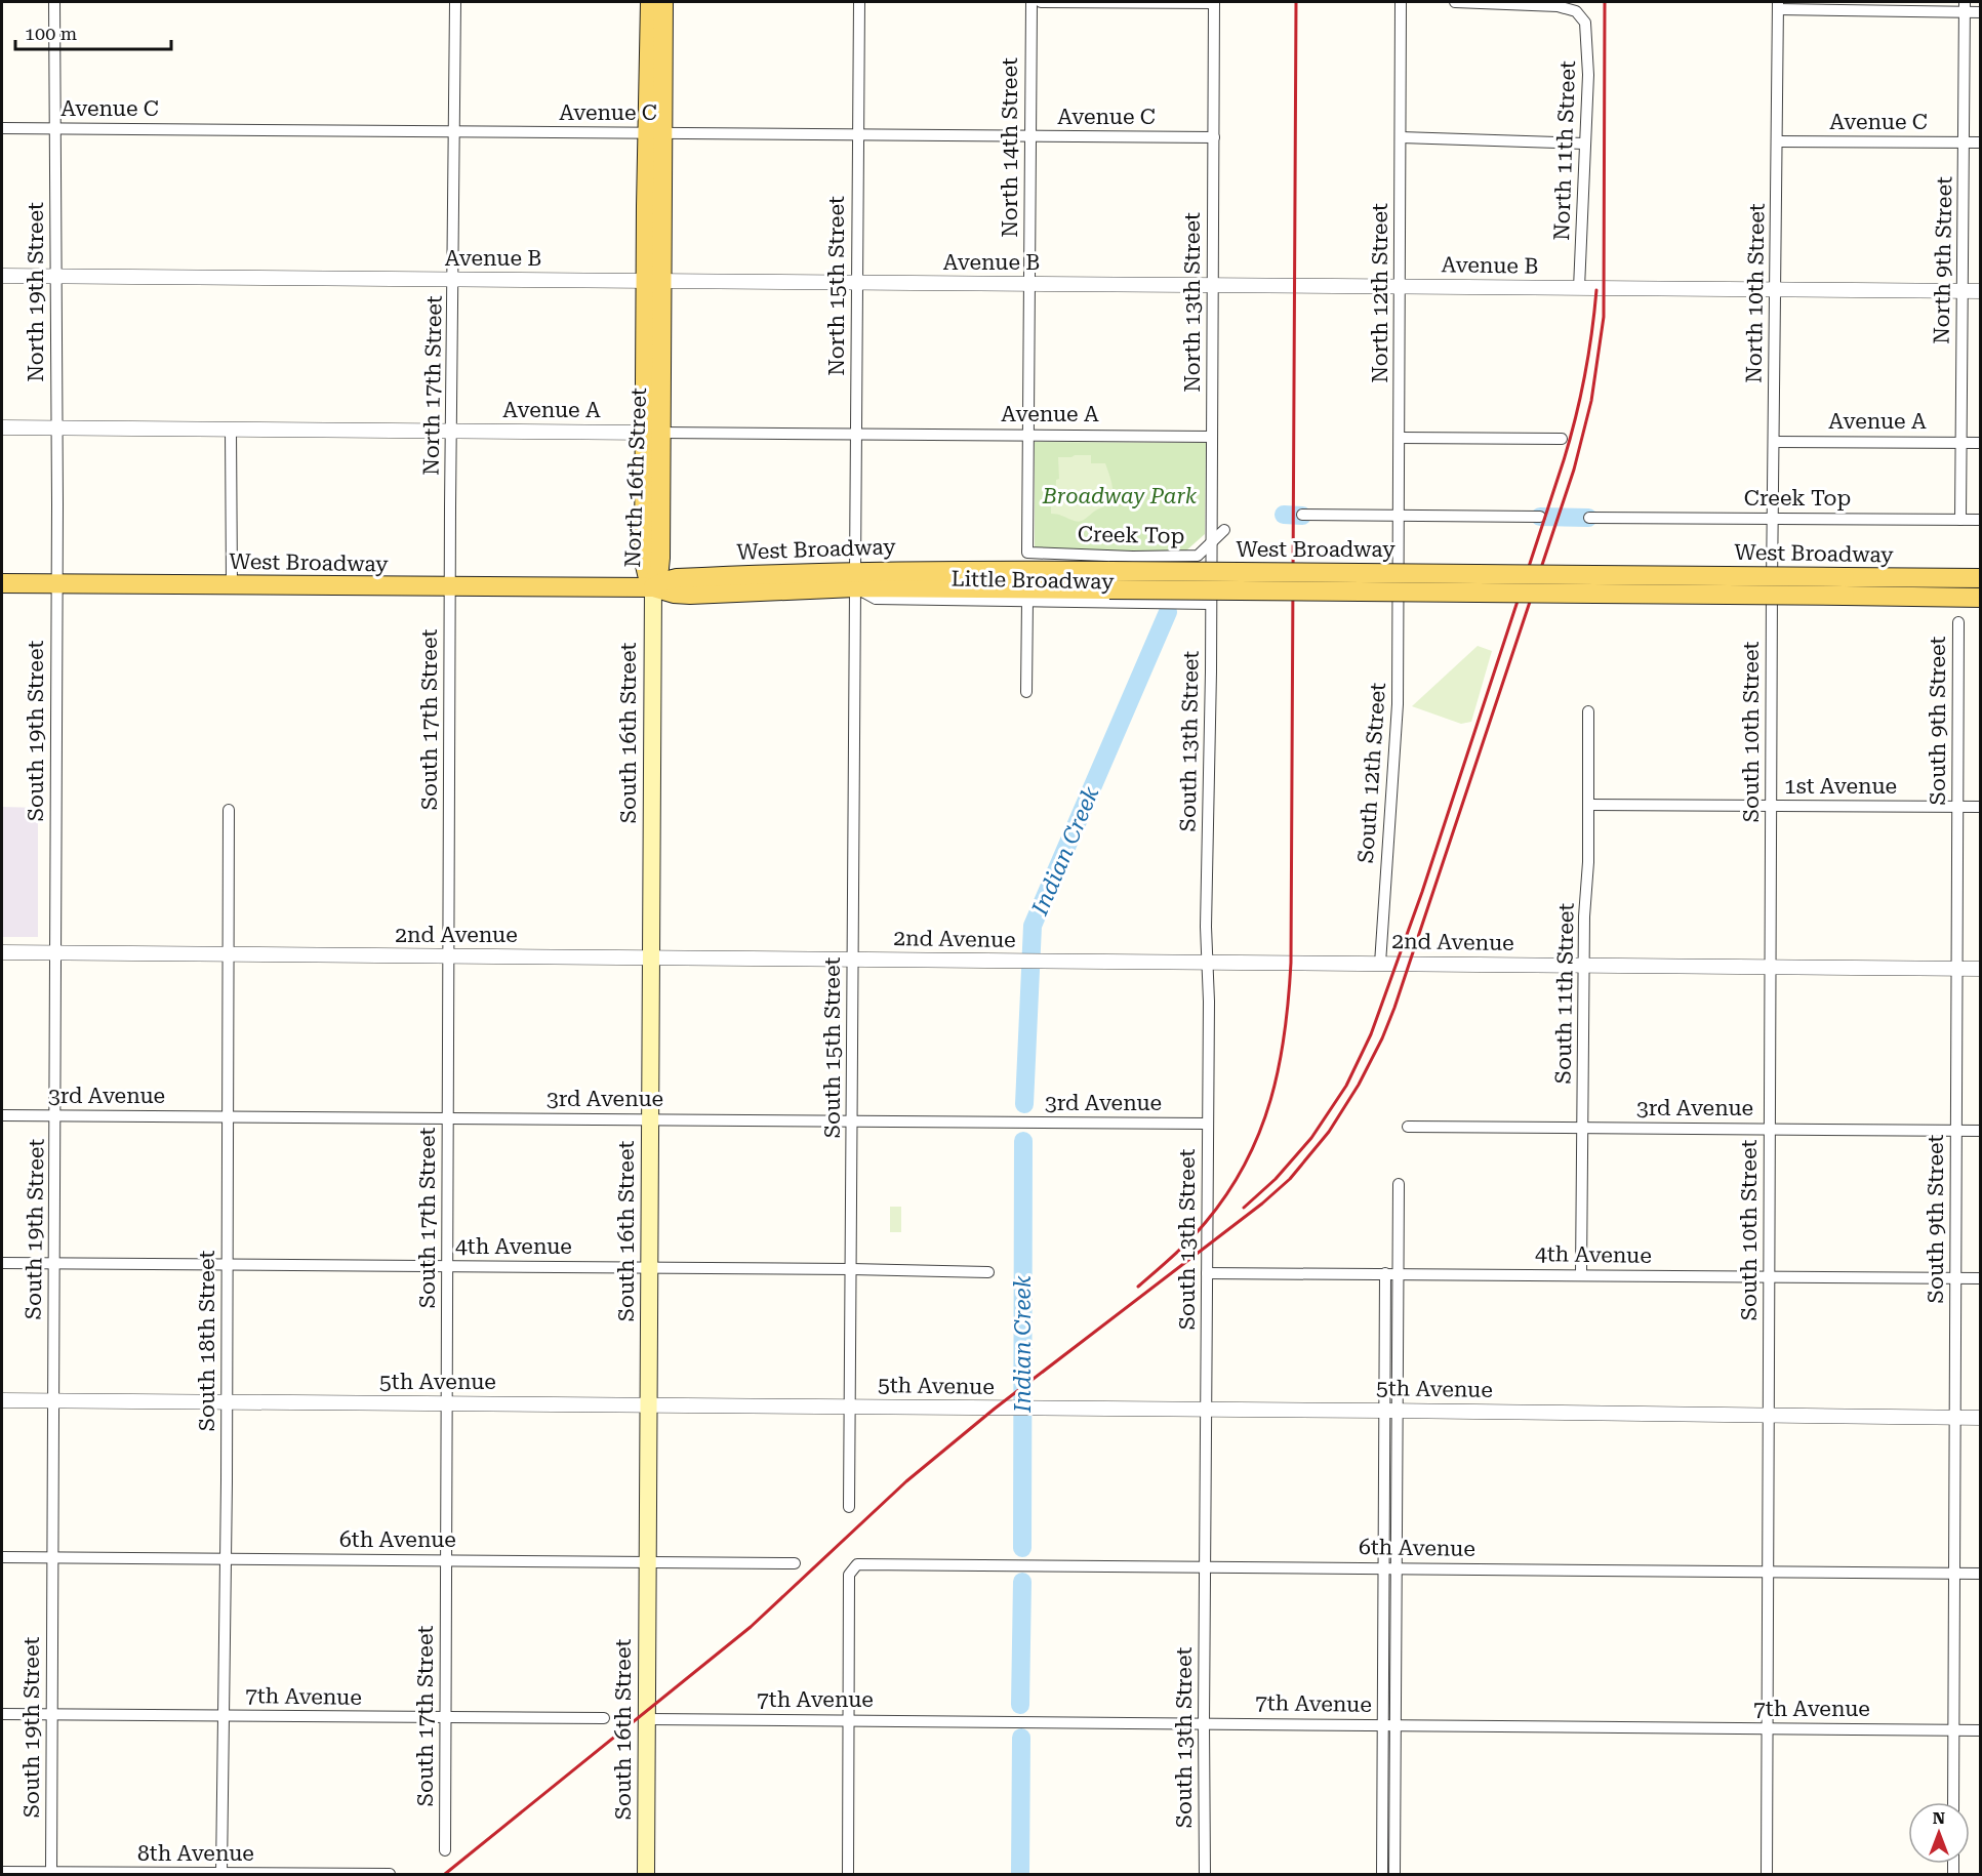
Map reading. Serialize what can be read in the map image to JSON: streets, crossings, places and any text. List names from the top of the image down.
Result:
{
  "streets": {
    "main road": ["North 16th Street", "West Broadway", "South 16th Street"],
    "street": [
      "Avenue C",
      "North 14th Street",
      "North 11th Street",
      "Avenue B",
      "North 9th Street",
      "North 15th Street",
      "North 19th Street",
      "North 12th Street",
      "North 10th Street",
      "North 13th Street",
      "North 17th Street",
      "Avenue A",
      "Creek Top",
      "Little Broadway",
      "South 17th Street",
      "South 9th Street",
      "South 19th Street",
      "South 10th Street",
      "South 13th Street",
      "South 12th Street",
      "1st Avenue",
      "2nd Avenue",
      "South 11th Street",
      "South 15th Street",
      "3rd Avenue",
      "4th Avenue",
      "South 18th Street",
      "5th Avenue",
      "6th Avenue",
      "7th Avenue",
      "8th Avenue"
    ]
  },
  "crossings": [
    ["Avenue C", "North 14th Street"],
    ["Avenue C", "North 9th Street"],
    ["Avenue C", "North 15th Street"],
    ["Avenue C", "North 19th Street"],
    ["Avenue C", "North 10th Street"],
    ["Avenue C", "North 13th Street"],
    ["Avenue C", "North 17th Street"],
    ["Avenue C", "North 16th Street"],
    ["North 14th Street", "Avenue B"],
    ["North 14th Street", "Avenue A"],
    ["North 14th Street", "Creek Top"],
    ["North 11th Street", "Avenue B"],
    ["Avenue B", "North 9th Street"],
    ["Avenue B", "North 15th Street"],
    ["Avenue B", "North 19th Street"],
    ["Avenue B", "North 12th Street"],
    ["Avenue B", "North 10th Street"],
    ["Avenue B", "North 13th Street"],
    ["Avenue B", "North 17th Street"],
    ["Avenue B", "North 16th Street"],
    ["North 9th Street", "Avenue A"],
    ["North 9th Street", "Creek Top"],
    ["North 15th Street", "Avenue A"],
    ["North 15th Street", "West Broadway"],
    ["North 15th Street", "Little Broadway"],
    ["North 15th Street", "South 15th Street"],
    ["North 19th Street", "Avenue A"],
    ["North 19th Street", "West Broadway"],
    ["North 19th Street", "South 19th Street"],
    ["North 12th Street", "South 12th Street"],
    ["North 10th Street", "Avenue A"],
    ["North 10th Street", "Creek Top"],
    ["North 10th Street", "South 10th Street"],
    ["North 13th Street", "Avenue A"],
    ["North 13th Street", "Creek Top"],
    ["North 13th Street", "Little Broadway"],
    ["North 13th Street", "South 13th Street"],
    ["North 17th Street", "Avenue A"],
    ["North 17th Street", "West Broadway"],
    ["North 17th Street", "South 17th Street"],
    ["Avenue A", "North 16th Street"],
    ["North 16th Street", "West Broadway"],
    ["North 16th Street", "South 16th Street"],
    ["West Broadway", "Little Broadway"],
    ["West Broadway", "South 17th Street"],
    ["West Broadway", "South 19th Street"],
    ["West Broadway", "South 16th Street"],
    ["West Broadway", "South 15th Street"],
    ["Little Broadway", "South 13th Street"],
    ["Little Broadway", "South 15th Street"],
    ["South 17th Street", "2nd Avenue"],
    ["South 17th Street", "3rd Avenue"],
    ["South 17th Street", "4th Avenue"],
    ["South 17th Street", "5th Avenue"],
    ["South 17th Street", "6th Avenue"],
    ["South 17th Street", "7th Avenue"],
    ["South 9th Street", "1st Avenue"],
    ["South 9th Street", "2nd Avenue"],
    ["South 9th Street", "3rd Avenue"],
    ["South 9th Street", "4th Avenue"],
    ["South 9th Street", "5th Avenue"],
    ["South 9th Street", "6th Avenue"],
    ["South 9th Street", "7th Avenue"],
    ["South 19th Street", "2nd Avenue"],
    ["South 19th Street", "3rd Avenue"],
    ["South 19th Street", "4th Avenue"],
    ["South 19th Street", "5th Avenue"],
    ["South 19th Street", "6th Avenue"],
    ["South 19th Street", "7th Avenue"],
    ["South 19th Street", "8th Avenue"],
    ["South 10th Street", "1st Avenue"],
    ["South 10th Street", "2nd Avenue"],
    ["South 10th Street", "3rd Avenue"],
    ["South 10th Street", "4th Avenue"],
    ["South 10th Street", "5th Avenue"],
    ["South 10th Street", "6th Avenue"],
    ["South 10th Street", "7th Avenue"],
    ["South 16th Street", "2nd Avenue"],
    ["South 16th Street", "3rd Avenue"],
    ["South 16th Street", "4th Avenue"],
    ["South 16th Street", "5th Avenue"],
    ["South 16th Street", "6th Avenue"],
    ["South 16th Street", "7th Avenue"],
    ["South 13th Street", "2nd Avenue"],
    ["South 13th Street", "3rd Avenue"],
    ["South 13th Street", "4th Avenue"],
    ["South 13th Street", "5th Avenue"],
    ["South 13th Street", "6th Avenue"],
    ["South 13th Street", "7th Avenue"],
    ["South 12th Street", "2nd Avenue"],
    ["1st Avenue", "South 11th Street"],
    ["2nd Avenue", "South 11th Street"],
    ["2nd Avenue", "South 15th Street"],
    ["2nd Avenue", "South 18th Street"],
    ["South 11th Street", "3rd Avenue"],
    ["South 11th Street", "4th Avenue"],
    ["South 15th Street", "3rd Avenue"],
    ["South 15th Street", "4th Avenue"],
    ["South 15th Street", "5th Avenue"],
    ["3rd Avenue", "South 18th Street"],
    ["4th Avenue", "South 18th Street"],
    ["South 18th Street", "5th Avenue"],
    ["South 18th Street", "6th Avenue"],
    ["South 18th Street", "7th Avenue"],
    ["South 18th Street", "8th Avenue"],
    ["6th Avenue", "7th Avenue"]
  ],
  "water": ["Indian Creek"],
  "parks": ["Broadway Park"],
  "scale_bar": "100 m",
  "north": "top"
}
